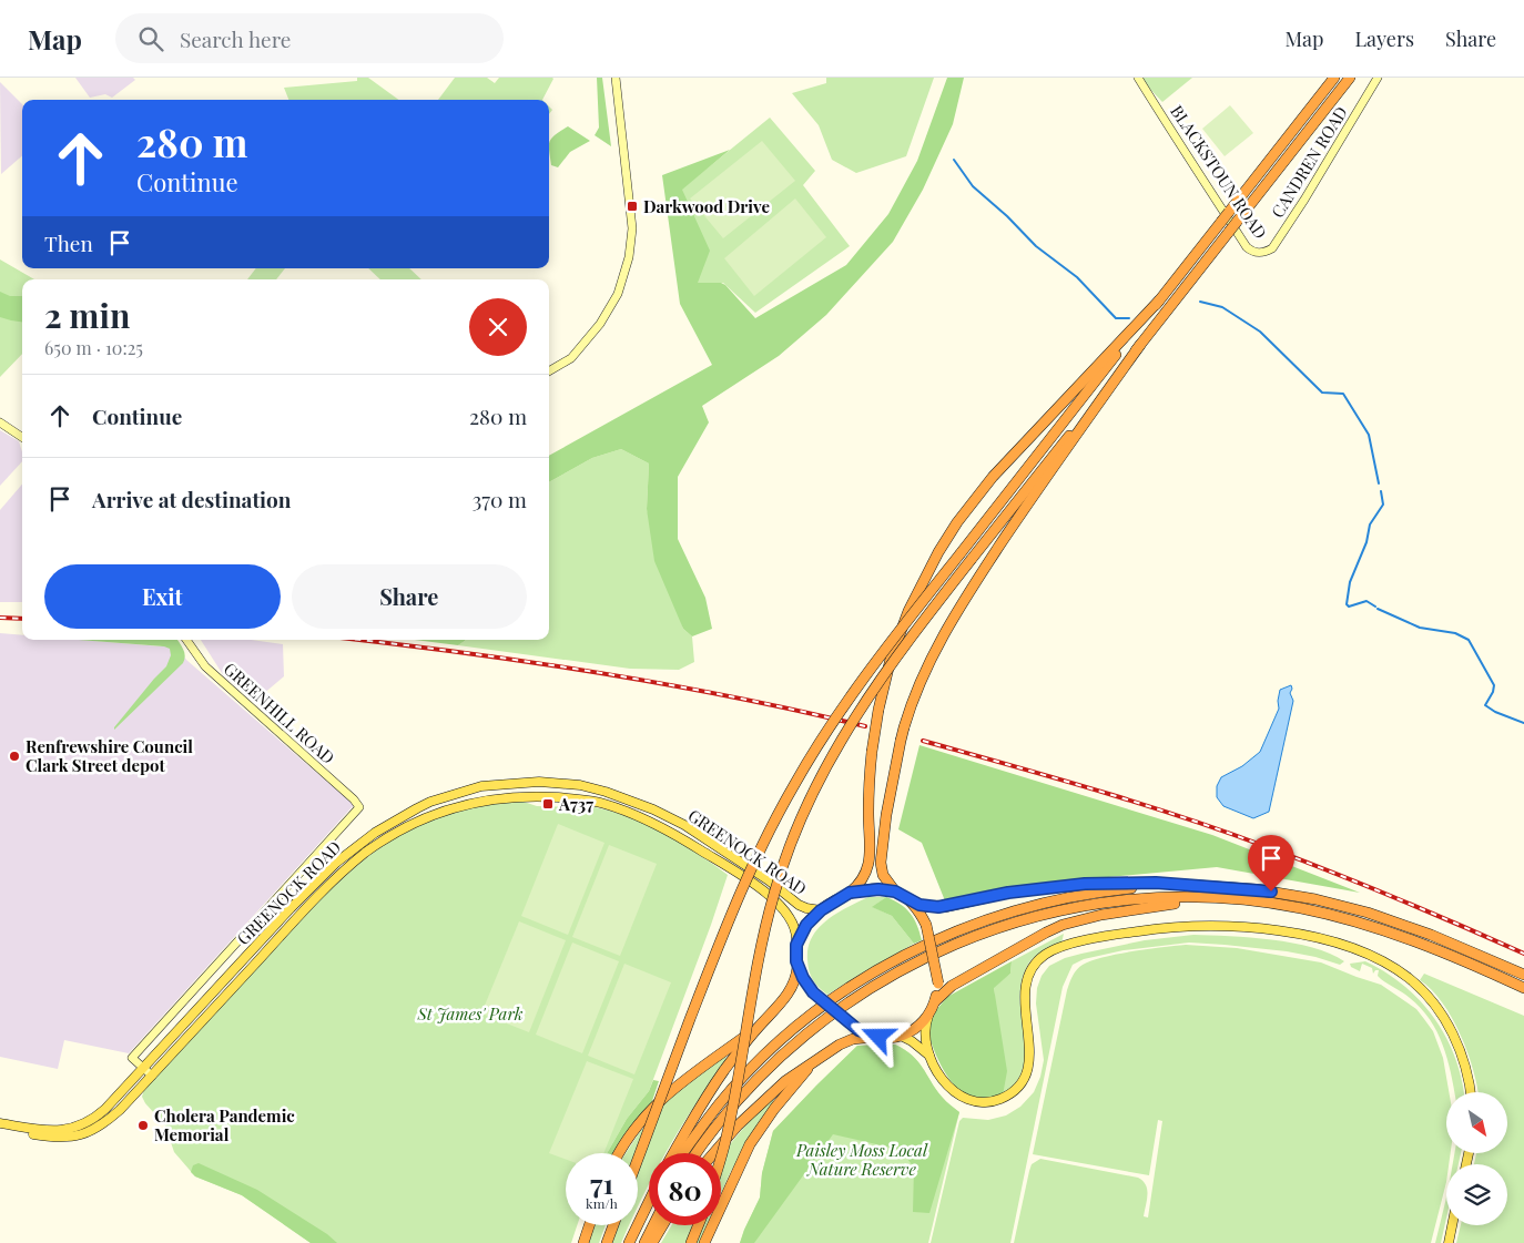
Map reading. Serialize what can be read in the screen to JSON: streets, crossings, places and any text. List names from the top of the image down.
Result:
{
  "streets": {
    "main road": ["GREENOCK ROAD"],
    "street": ["CANDREN ROAD", "BLACKSTOUN ROAD", "GREENHILL ROAD"]
  },
  "crossings": [
    ["CANDREN ROAD", "BLACKSTOUN ROAD"],
    ["GREENHILL ROAD", "GREENOCK ROAD"]
  ],
  "parks": ["St James' Park", "Paisley Moss Local Nature Reserve"],
  "places": {
    "transit": ["Darkwood Drive", "A737"],
    "other": ["Renfrewshire Council Clark Street depot", "Cholera Pandemic Memorial"]
  },
  "north": "bottom right",
  "page": {
    "header": "Map",
    "search": "Search here",
    "nav": ["Map", "Layers", "Share"],
    "turn": ["280 m", "Continue"],
    "then": "Then",
    "heading": ["2 min", "650 m · 10:25"],
    "list": [
      {
        "name": "Continue",
        "value": "280 m"
      },
      {
        "name": "Arrive at destination",
        "value": "370 m"
      }
    ],
    "buttons": ["Exit", "Share"],
    "speed": "71 km/h",
    "limit": "80"
  }
}
